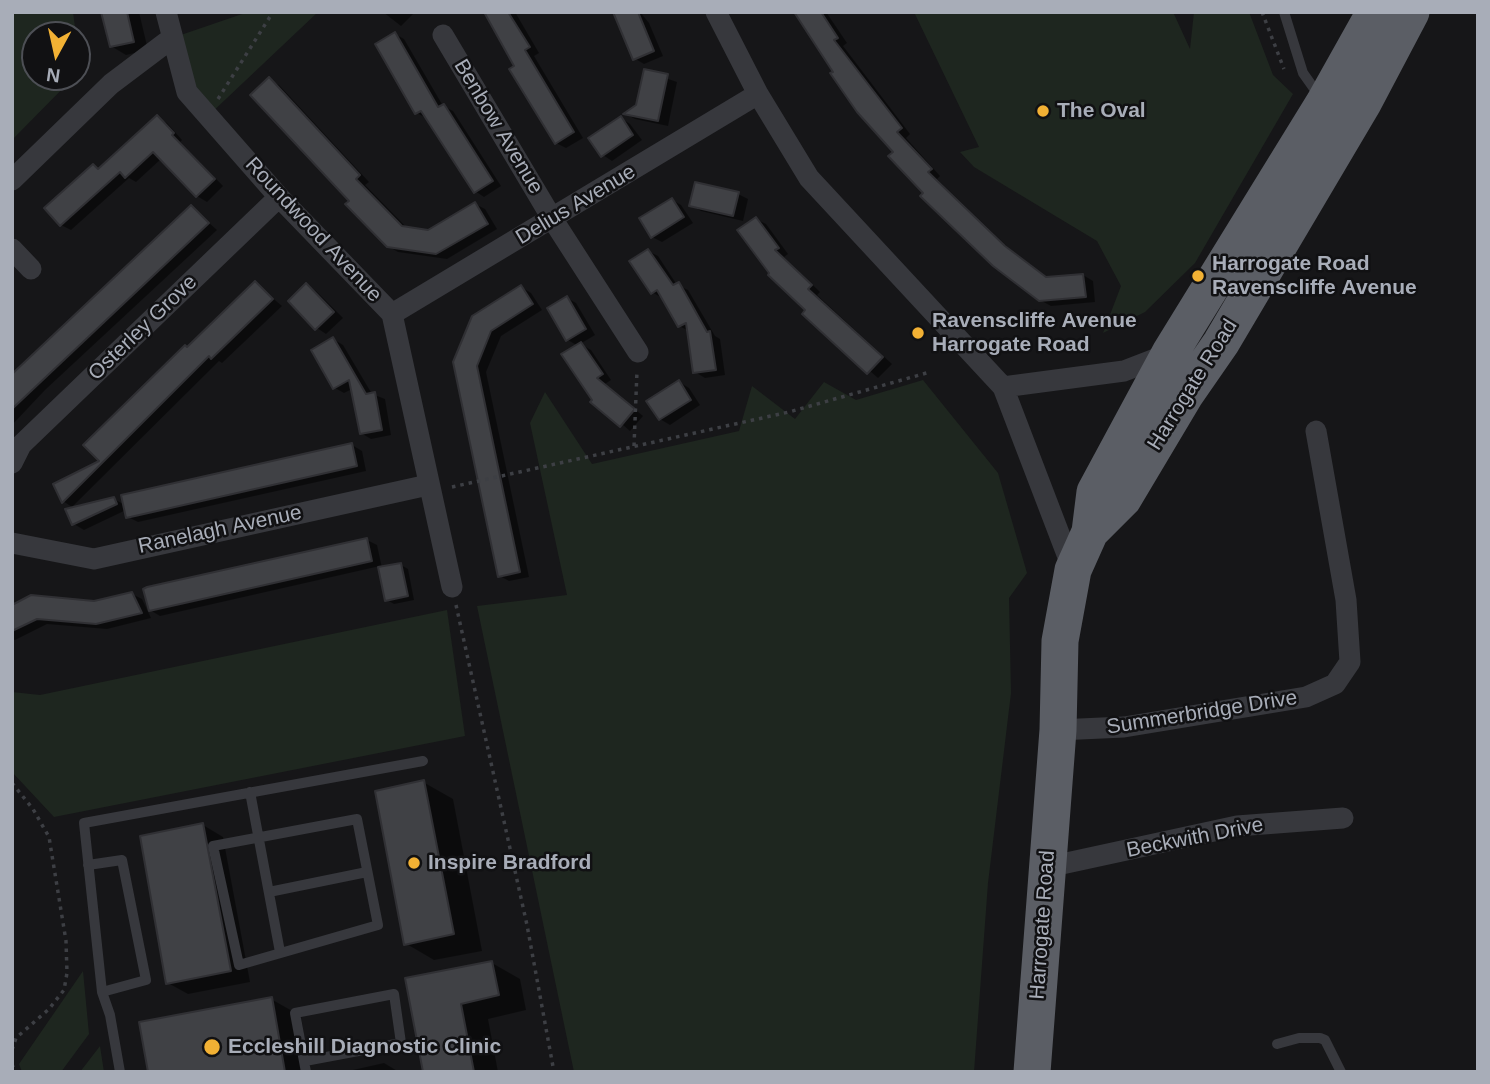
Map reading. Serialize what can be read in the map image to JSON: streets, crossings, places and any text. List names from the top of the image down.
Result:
{
  "streets": {
    "highway": ["Harrogate Road"],
    "street": [
      "Benbow Avenue",
      "Delius Avenue",
      "Roundwood Avenue",
      "Osterley Grove",
      "Ranelagh Avenue",
      "Summerbridge Drive",
      "Beckwith Drive"
    ]
  },
  "crossings": [
    ["Benbow Avenue", "Delius Avenue"],
    ["Delius Avenue", "Roundwood Avenue"],
    ["Roundwood Avenue", "Osterley Grove"],
    ["Roundwood Avenue", "Ranelagh Avenue"],
    ["Harrogate Road", "Summerbridge Drive"],
    ["Harrogate Road", "Beckwith Drive"]
  ],
  "places": [
    "The Oval",
    "Harrogate Road Ravenscliffe Avenue",
    "Ravenscliffe Avenue Harrogate Road",
    "Inspire Bradford",
    "Eccleshill Diagnostic Clinic"
  ],
  "north": "bottom"
}
